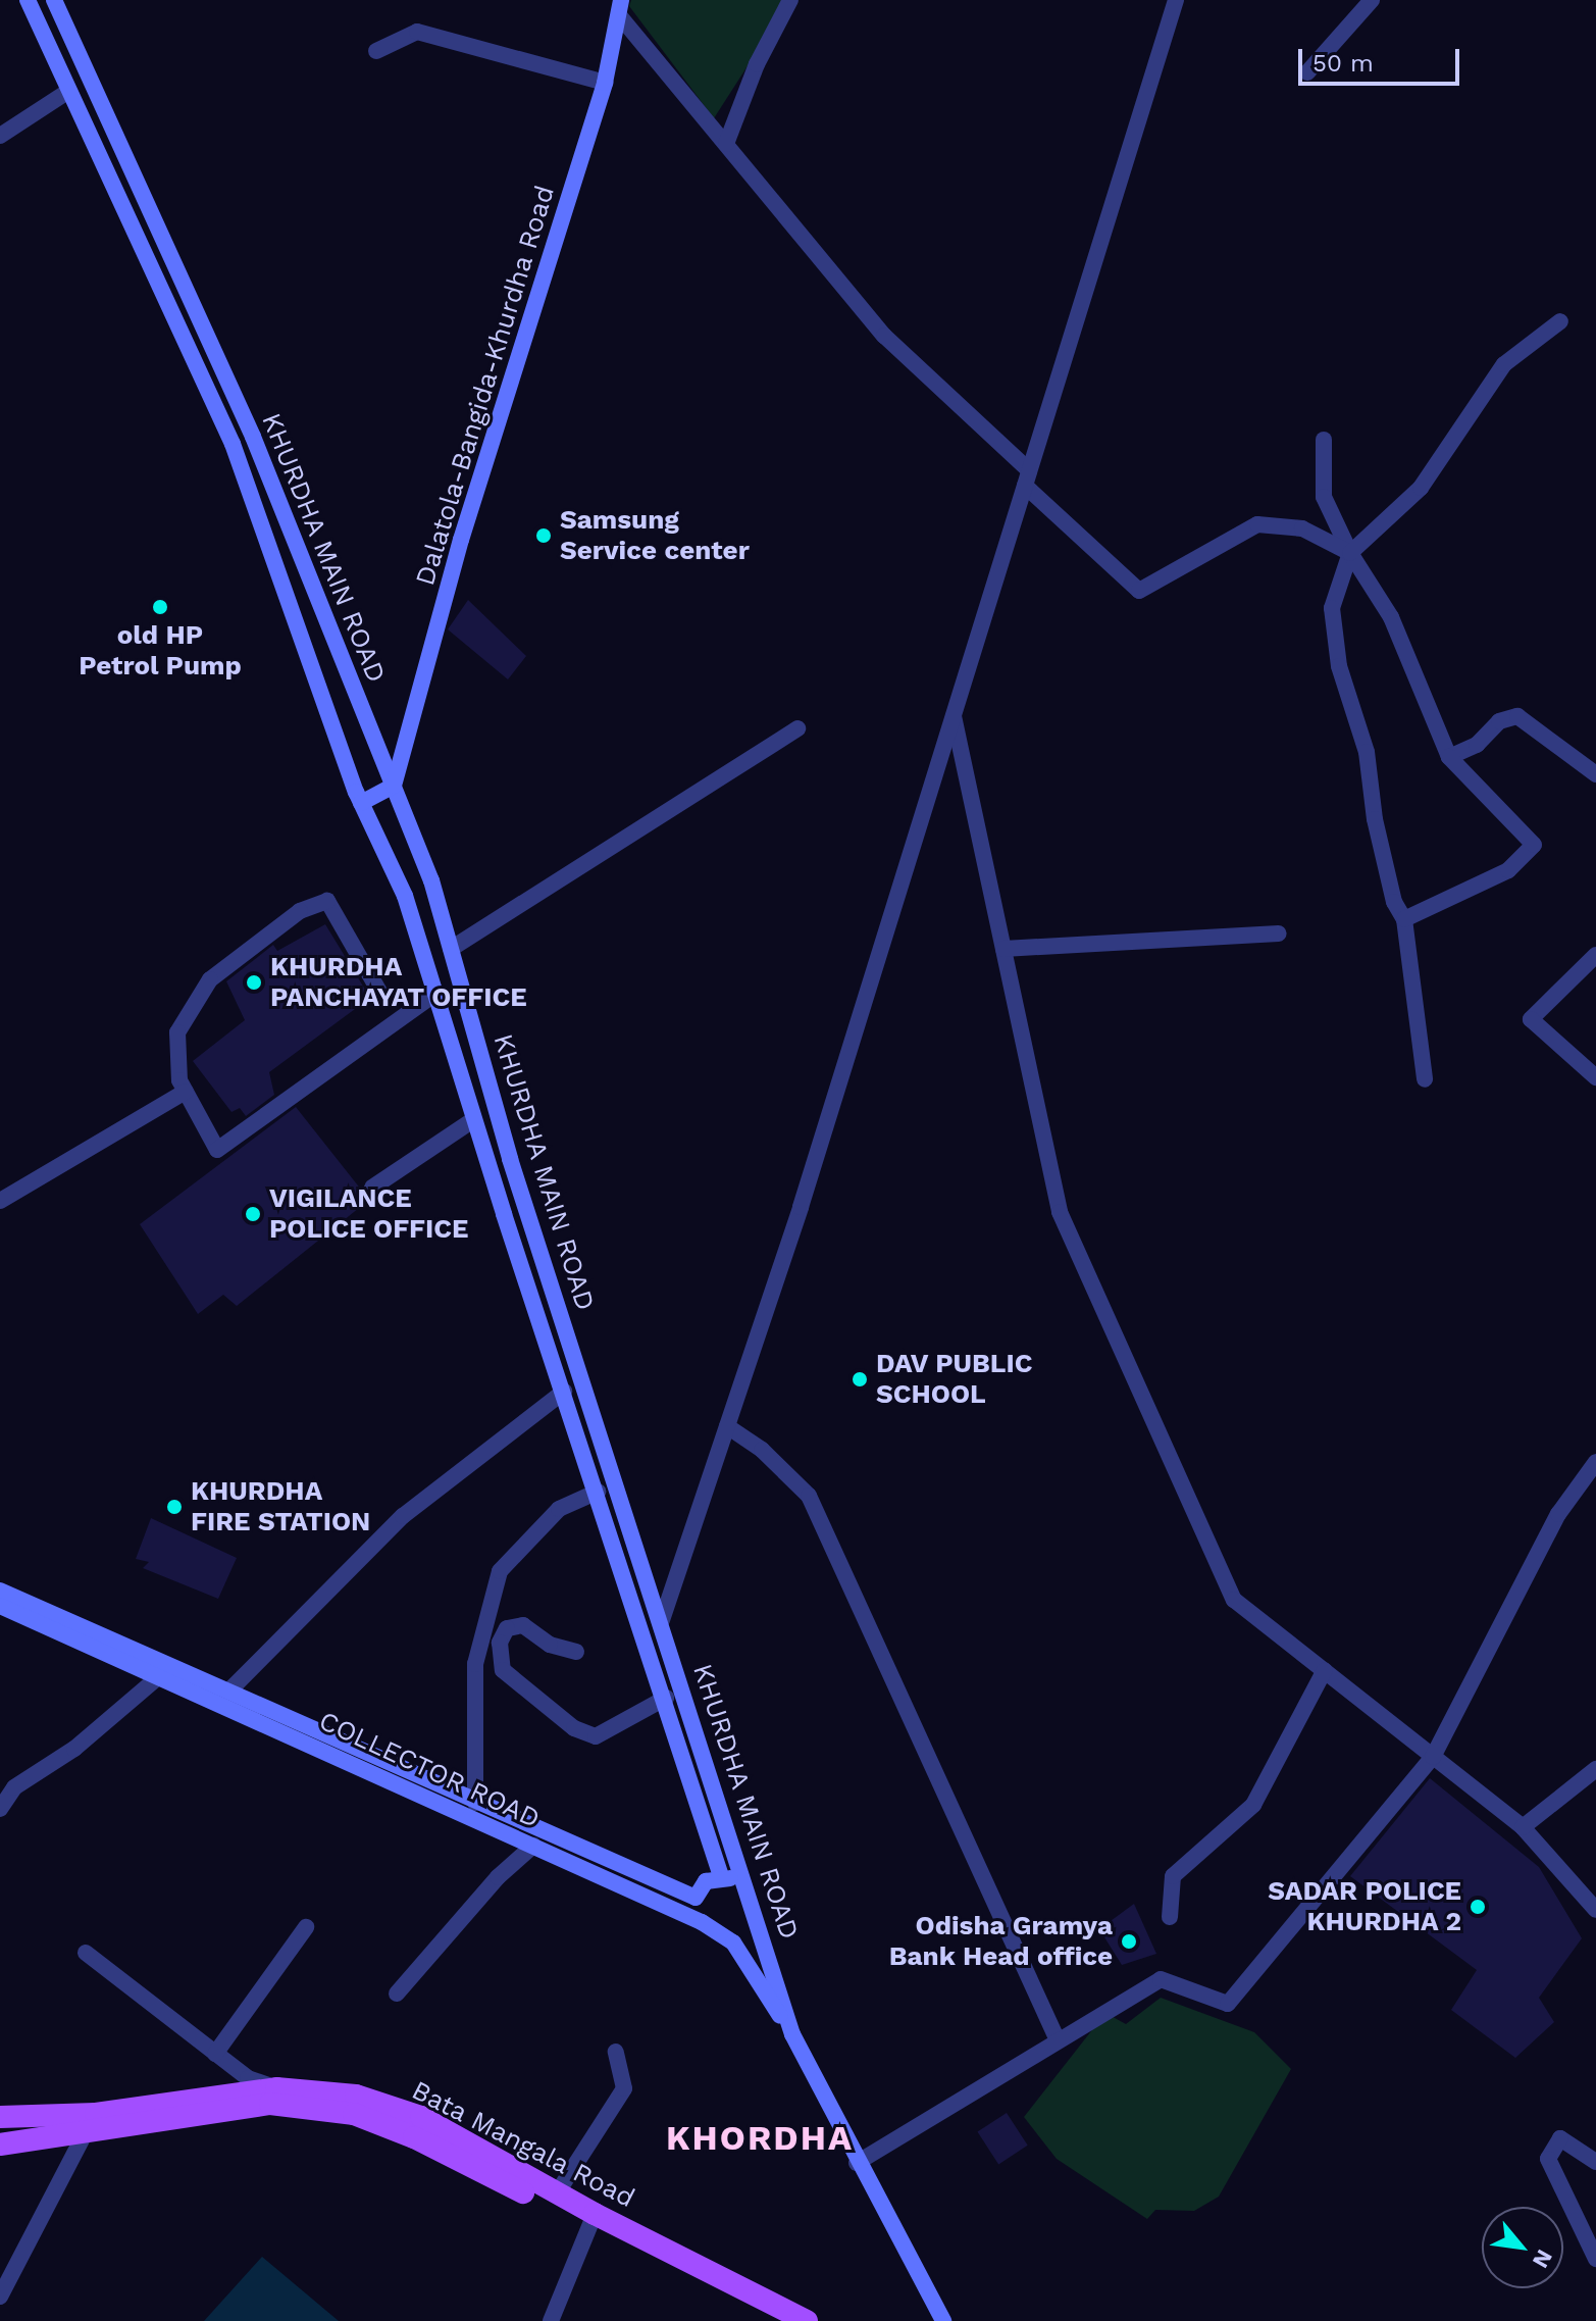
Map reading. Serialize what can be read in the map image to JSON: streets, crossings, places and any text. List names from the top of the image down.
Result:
{
  "streets": {
    "main road": [
      "Dalatola-Bangida-Khurdha Road",
      "KHURDHA MAIN ROAD",
      "COLLECTOR ROAD",
      "Bata Mangala Road"
    ]
  },
  "crossings": [
    ["Dalatola-Bangida-Khurdha Road", "KHURDHA MAIN ROAD"],
    ["KHURDHA MAIN ROAD", "COLLECTOR ROAD"]
  ],
  "districts": ["KHORDHA"],
  "places": [
    "Samsung Service center",
    "old HP Petrol Pump",
    "KHURDHA PANCHAYAT OFFICE",
    "VIGILANCE POLICE OFFICE",
    "DAV PUBLIC SCHOOL",
    "KHURDHA FIRE STATION",
    "SADAR POLICE KHURDHA 2",
    "Odisha Gramya Bank Head office"
  ],
  "scale_bar": "50 m",
  "north": "bottom right"
}
